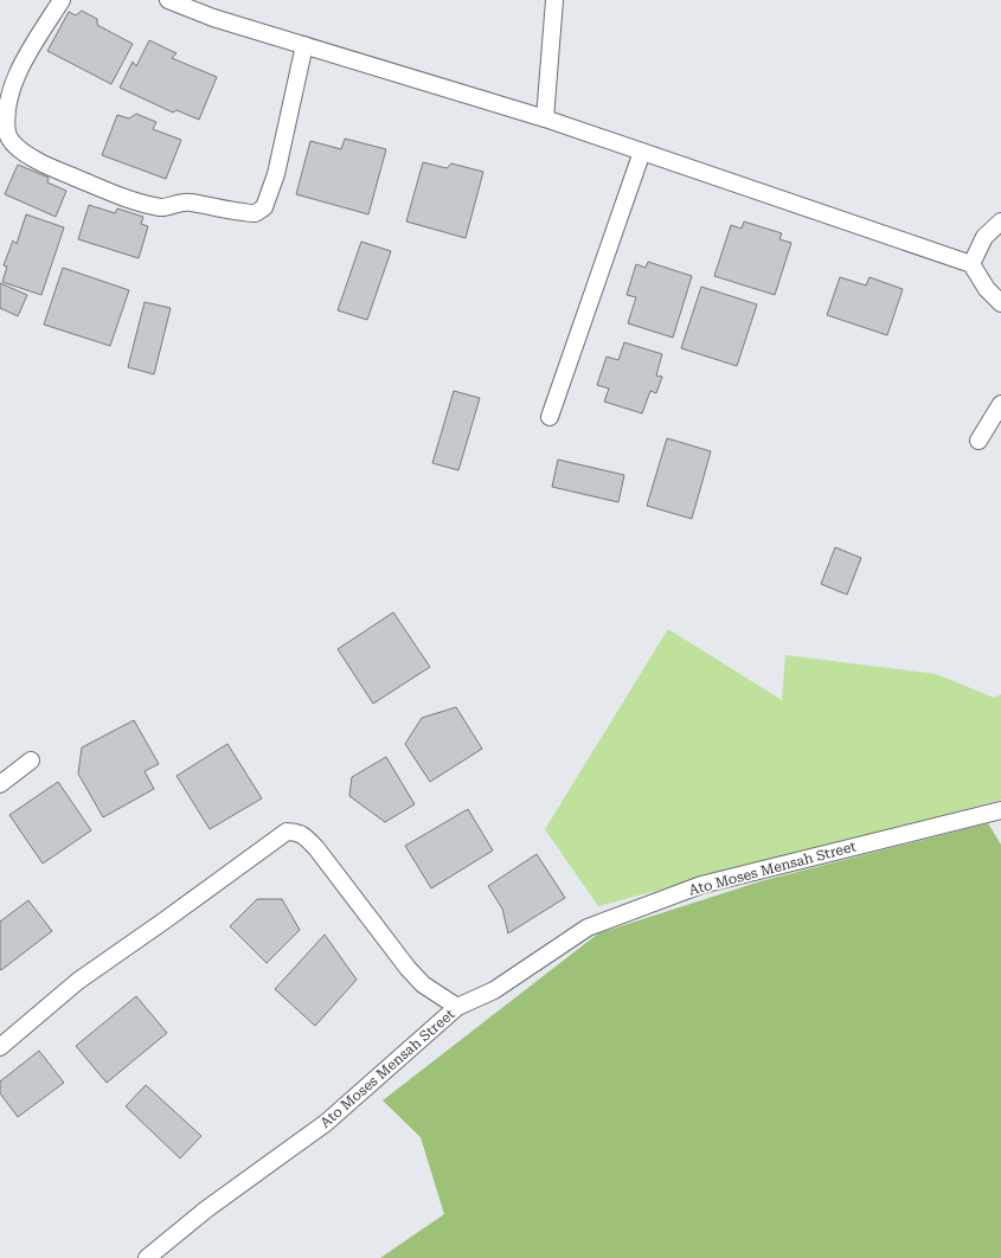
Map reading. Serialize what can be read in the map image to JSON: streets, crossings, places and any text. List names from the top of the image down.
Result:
{
  "streets": {
    "street": ["Ato Moses Mensah Street"]
  }
}
